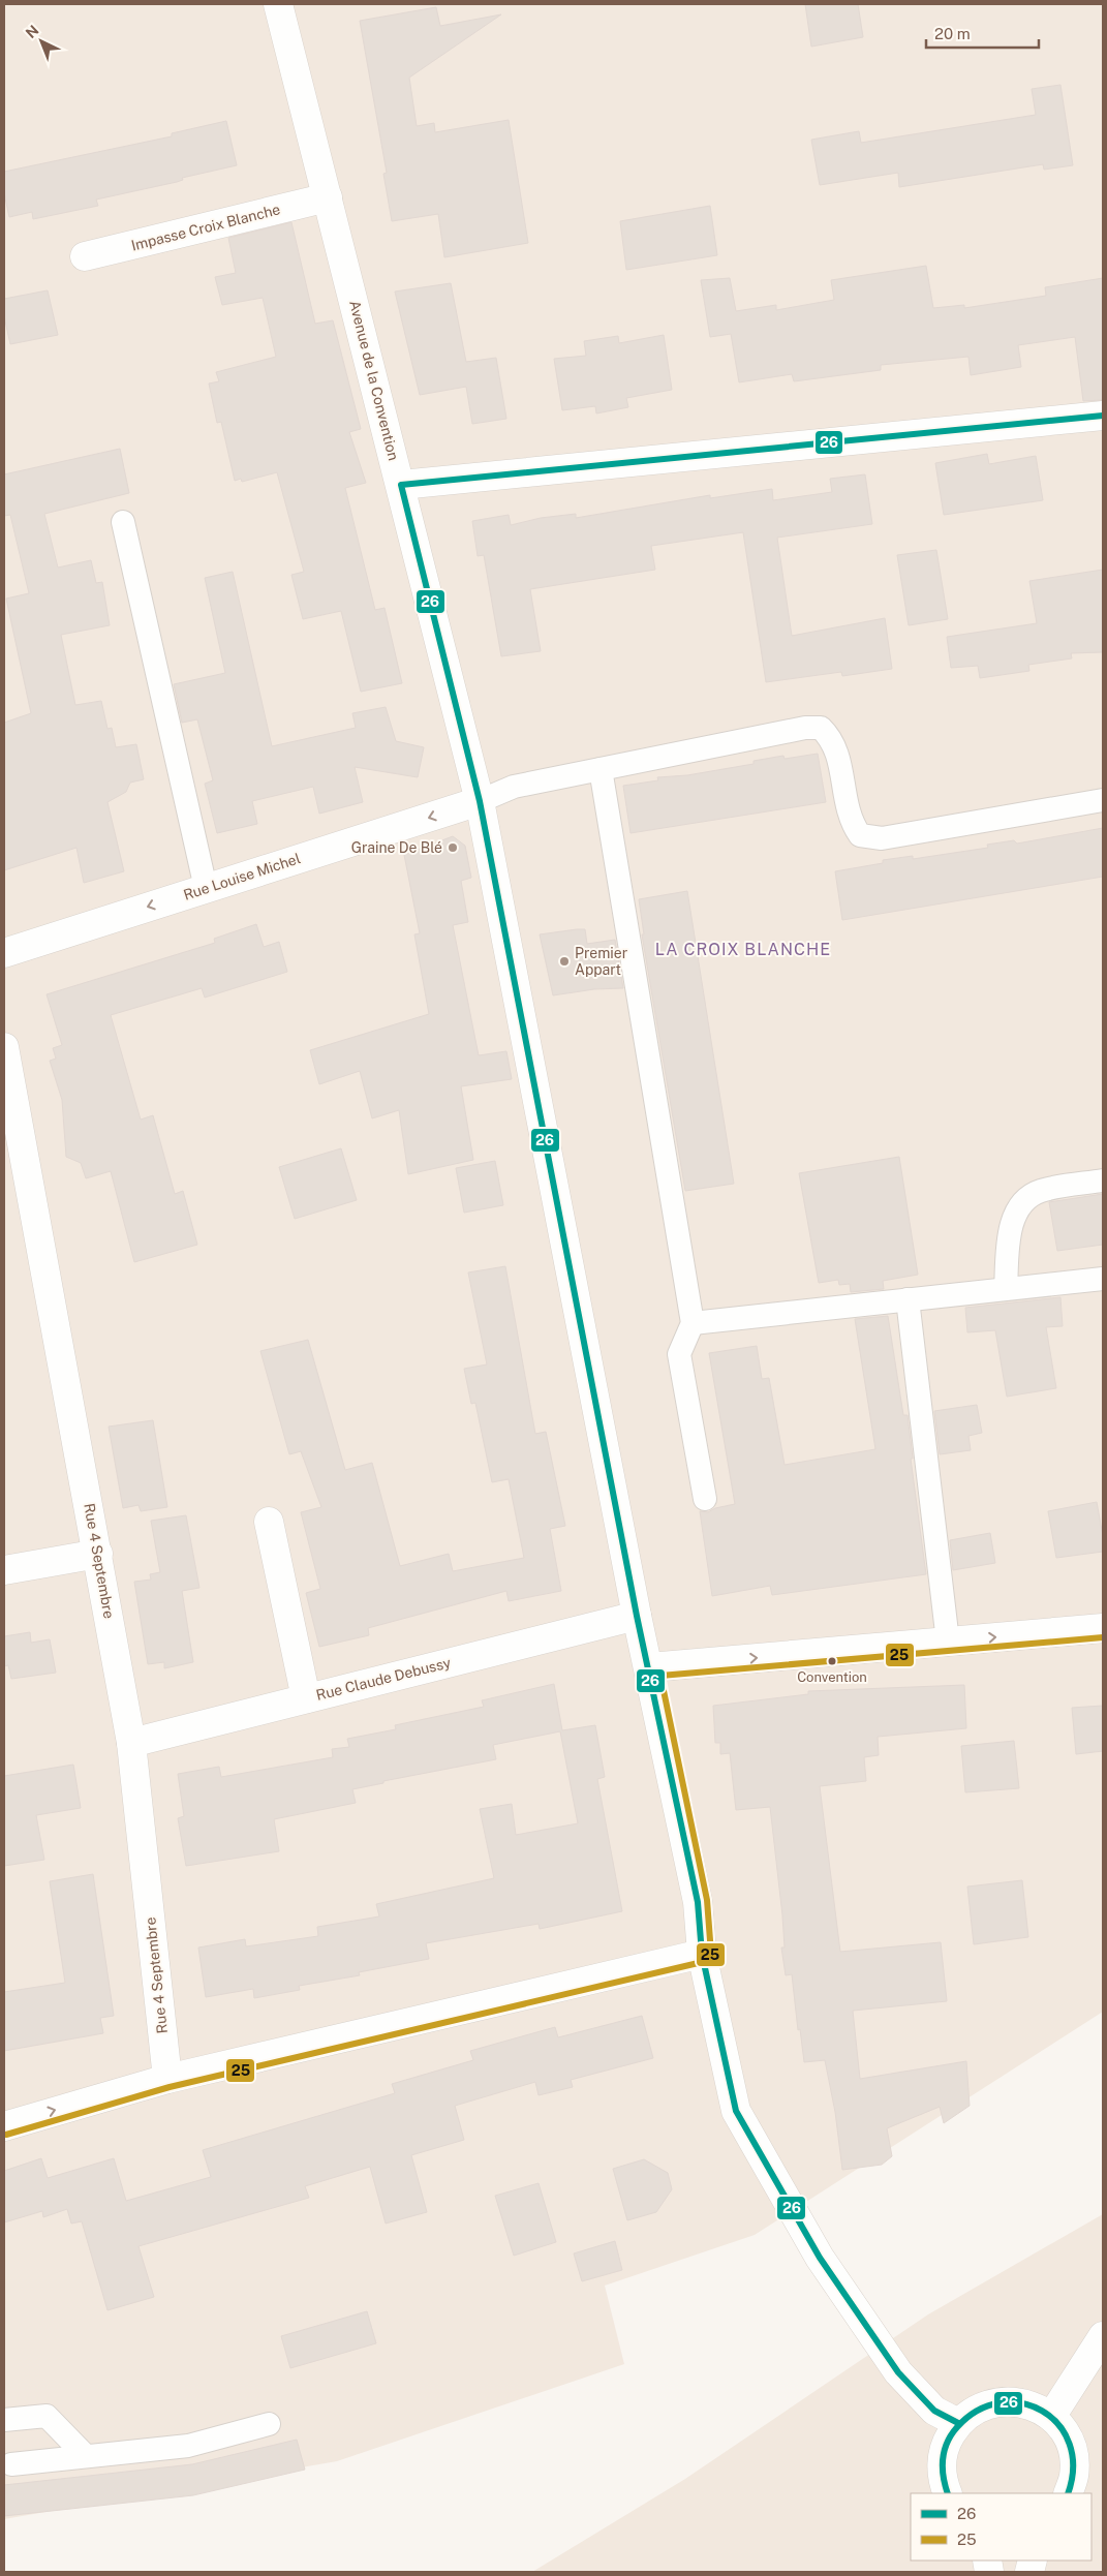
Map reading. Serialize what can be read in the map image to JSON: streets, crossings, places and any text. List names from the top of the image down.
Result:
{
  "streets": {
    "street": [
      "Impasse Croix Blanche",
      "Avenue de la Convention",
      "Rue Louise Michel",
      "Rue 4 Septembre",
      "Rue Claude Debussy"
    ]
  },
  "crossings": [
    ["Impasse Croix Blanche", "Avenue de la Convention"],
    ["Avenue de la Convention", "Rue Louise Michel"],
    ["Avenue de la Convention", "Rue Claude Debussy"],
    ["Rue 4 Septembre", "Rue Claude Debussy"]
  ],
  "one_way": ["Rue Louise Michel"],
  "districts": ["LA CROIX BLANCHE"],
  "places": ["Graine De Blé", "Premier Appart", "Convention"],
  "lines": ["transit line 26", "transit line 25"],
  "legend": ["26", "25"],
  "scale_bar": "20 m",
  "north": "top left"
}
